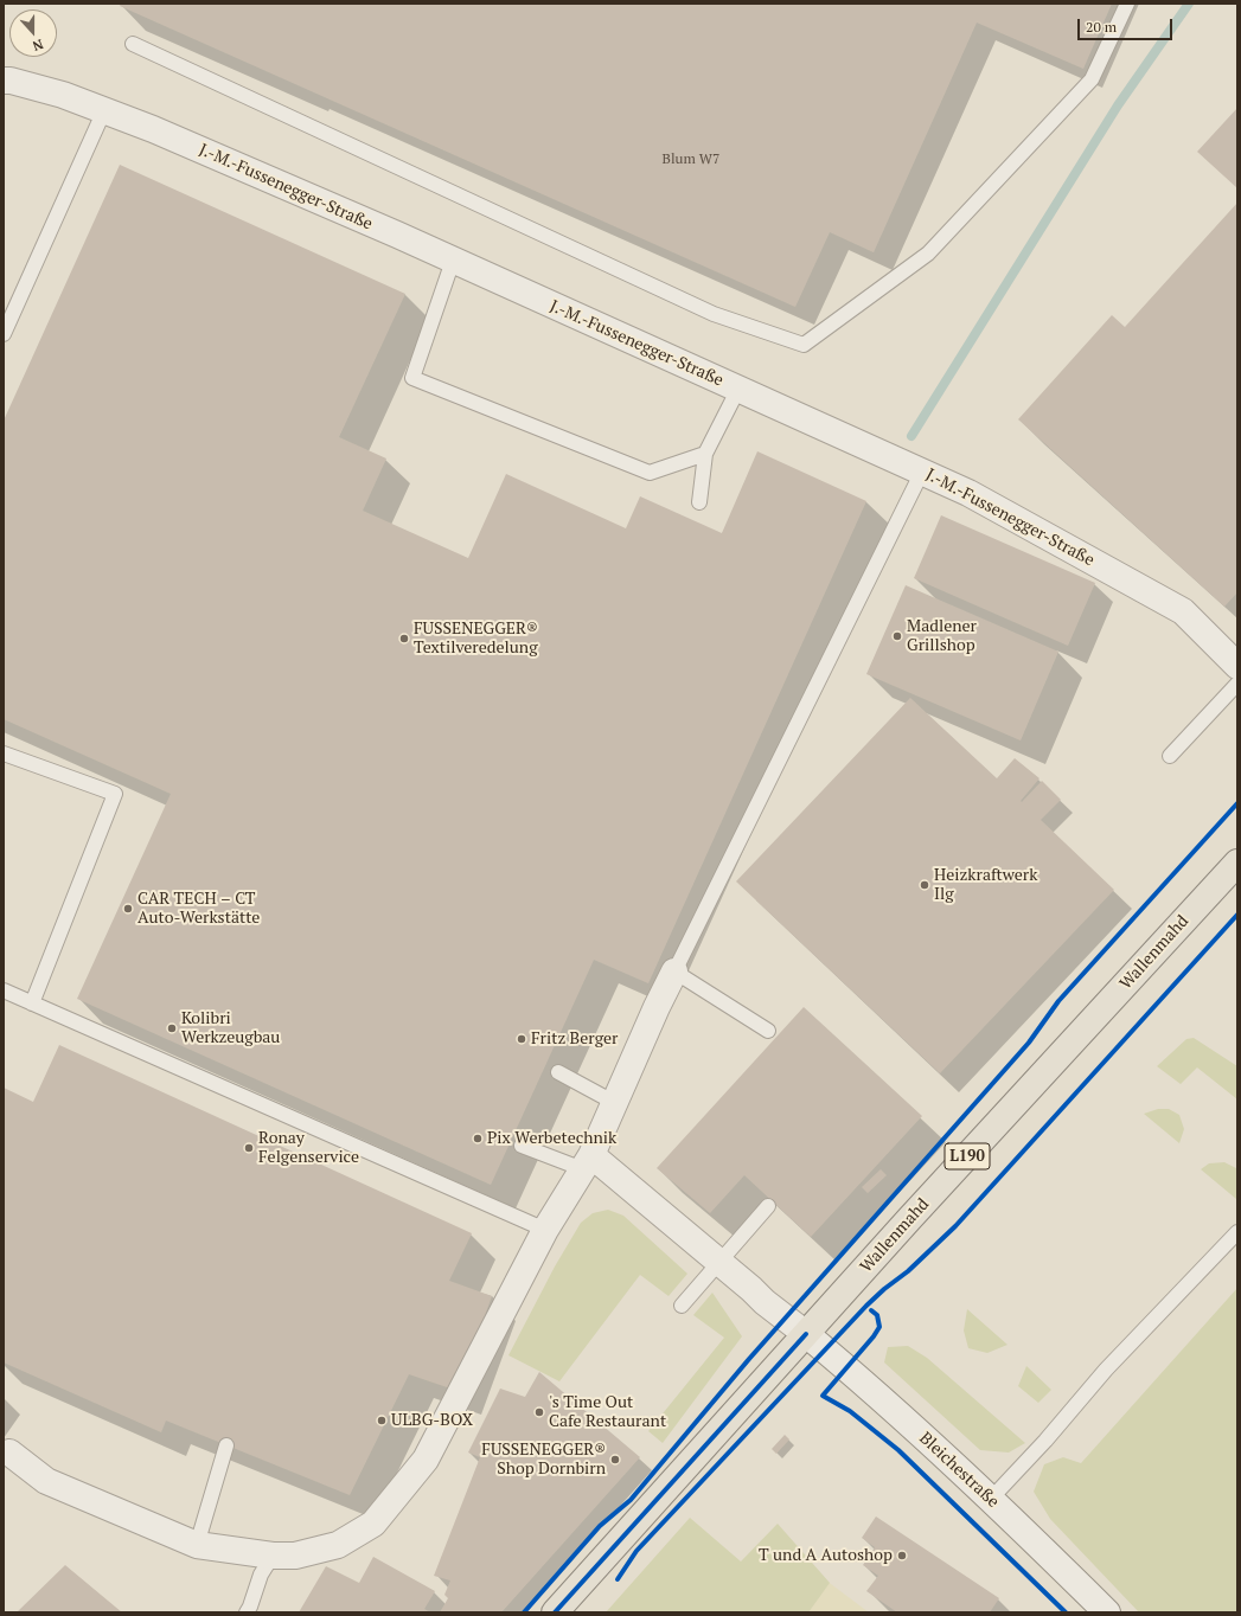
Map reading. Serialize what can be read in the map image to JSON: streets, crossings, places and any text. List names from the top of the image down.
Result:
{
  "streets": {
    "main road": ["Wallenmahd", "L190"],
    "street": ["J.-M.-Fussenegger-Straße", "Bleichestraße"]
  },
  "crossings": [
    ["Wallenmahd", "Bleichestraße"]
  ],
  "places": [
    "Madlener Grillshop",
    "FUSSENEGGER® Textilveredelung",
    "Heizkraftwerk Ilg",
    "CAR TECH – CT Auto-Werkstätte",
    "Kolibri Werkzeugbau",
    "Fritz Berger",
    "Pix Werbetechnik",
    "Ronay Felgenservice",
    "'s Time Out Cafe Restaurant",
    "ULBG-BOX",
    "FUSSENEGGER® Shop Dornbirn",
    "T und A Autoshop"
  ],
  "house_numbers": ["Blum W7"],
  "scale_bar": "20 m",
  "north": "bottom"
}
